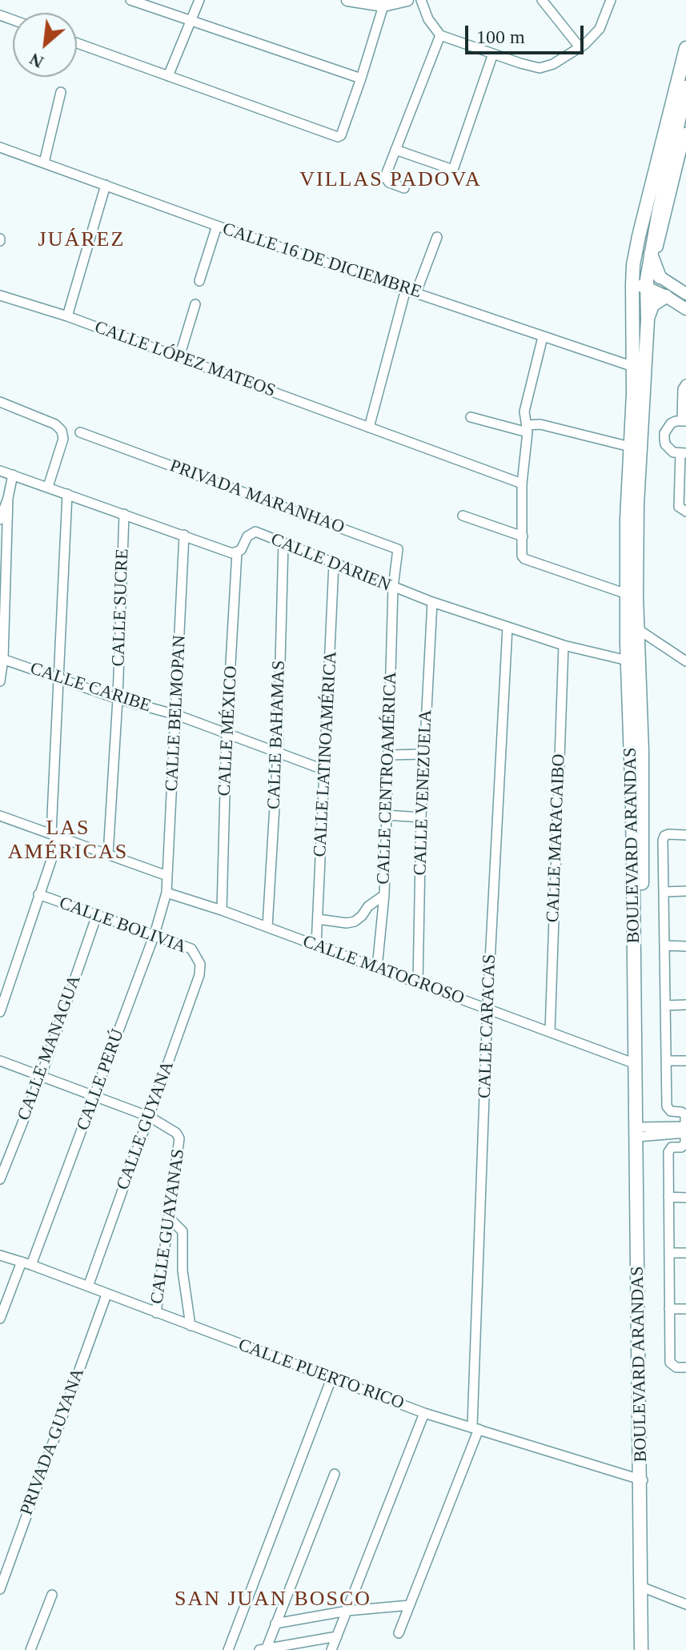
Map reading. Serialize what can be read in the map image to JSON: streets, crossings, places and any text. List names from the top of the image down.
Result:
{
  "streets": {
    "main road": ["BOULEVARD ARANDAS"],
    "street": [
      "CALLE 16 DE DICIEMBRE",
      "CALLE LÓPEZ MATEOS",
      "PRIVADA MARANHAO",
      "CALLE DARIEN",
      "CALLE SUCRE",
      "CALLE CARIBE",
      "CALLE BELMOPAN",
      "CALLE MÉXICO",
      "CALLE BAHAMAS",
      "CALLE LATINOAMÉRICA",
      "CALLE CENTROAMÉRICA",
      "CALLE VENEZUELA",
      "CALLE MARACAIBO",
      "CALLE BOLIVIA",
      "CALLE MATOGROSO",
      "CALLE CARACAS",
      "CALLE MANAGUA",
      "CALLE PERÚ",
      "CALLE GUYANA",
      "CALLE GUAYANAS",
      "CALLE PUERTO RICO",
      "PRIVADA GUYANA"
    ]
  },
  "crossings": [
    ["CALLE 16 DE DICIEMBRE", "BOULEVARD ARANDAS"],
    ["PRIVADA MARANHAO", "CALLE DARIEN"],
    ["PRIVADA MARANHAO", "CALLE CENTROAMÉRICA"],
    ["CALLE DARIEN", "CALLE MÉXICO"],
    ["CALLE DARIEN", "CALLE BAHAMAS"],
    ["CALLE DARIEN", "CALLE LATINOAMÉRICA"],
    ["CALLE DARIEN", "CALLE CENTROAMÉRICA"],
    ["CALLE DARIEN", "CALLE VENEZUELA"],
    ["CALLE DARIEN", "CALLE MARACAIBO"],
    ["CALLE DARIEN", "BOULEVARD ARANDAS"],
    ["CALLE DARIEN", "CALLE CARACAS"],
    ["CALLE SUCRE", "CALLE CARIBE"],
    ["CALLE CARIBE", "CALLE BELMOPAN"],
    ["CALLE CARIBE", "CALLE MÉXICO"],
    ["CALLE CARIBE", "CALLE BAHAMAS"],
    ["CALLE CARIBE", "CALLE LATINOAMÉRICA"],
    ["CALLE BELMOPAN", "CALLE MATOGROSO"],
    ["CALLE BELMOPAN", "CALLE PERÚ"],
    ["CALLE MÉXICO", "CALLE MATOGROSO"],
    ["CALLE BAHAMAS", "CALLE MATOGROSO"],
    ["CALLE LATINOAMÉRICA", "CALLE MATOGROSO"],
    ["CALLE CENTROAMÉRICA", "CALLE MATOGROSO"],
    ["CALLE VENEZUELA", "CALLE MATOGROSO"],
    ["CALLE MARACAIBO", "CALLE MATOGROSO"],
    ["BOULEVARD ARANDAS", "CALLE MATOGROSO"],
    ["BOULEVARD ARANDAS", "CALLE PUERTO RICO"],
    ["CALLE BOLIVIA", "CALLE MANAGUA"],
    ["CALLE BOLIVIA", "CALLE PERÚ"],
    ["CALLE BOLIVIA", "CALLE GUYANA"],
    ["CALLE MATOGROSO", "CALLE CARACAS"],
    ["CALLE MATOGROSO", "CALLE PERÚ"],
    ["CALLE CARACAS", "CALLE PUERTO RICO"],
    ["CALLE PERÚ", "CALLE PUERTO RICO"],
    ["CALLE GUYANA", "CALLE GUAYANAS"],
    ["CALLE GUYANA", "CALLE PUERTO RICO"],
    ["CALLE GUAYANAS", "CALLE PUERTO RICO"],
    ["CALLE PUERTO RICO", "PRIVADA GUYANA"]
  ],
  "districts": [
    "VILLAS PADOVA",
    "JUÁREZ",
    "LAS AMÉRICAS",
    "SAN JUAN BOSCO"
  ],
  "scale_bar": "100 m",
  "north": "bottom left"
}
